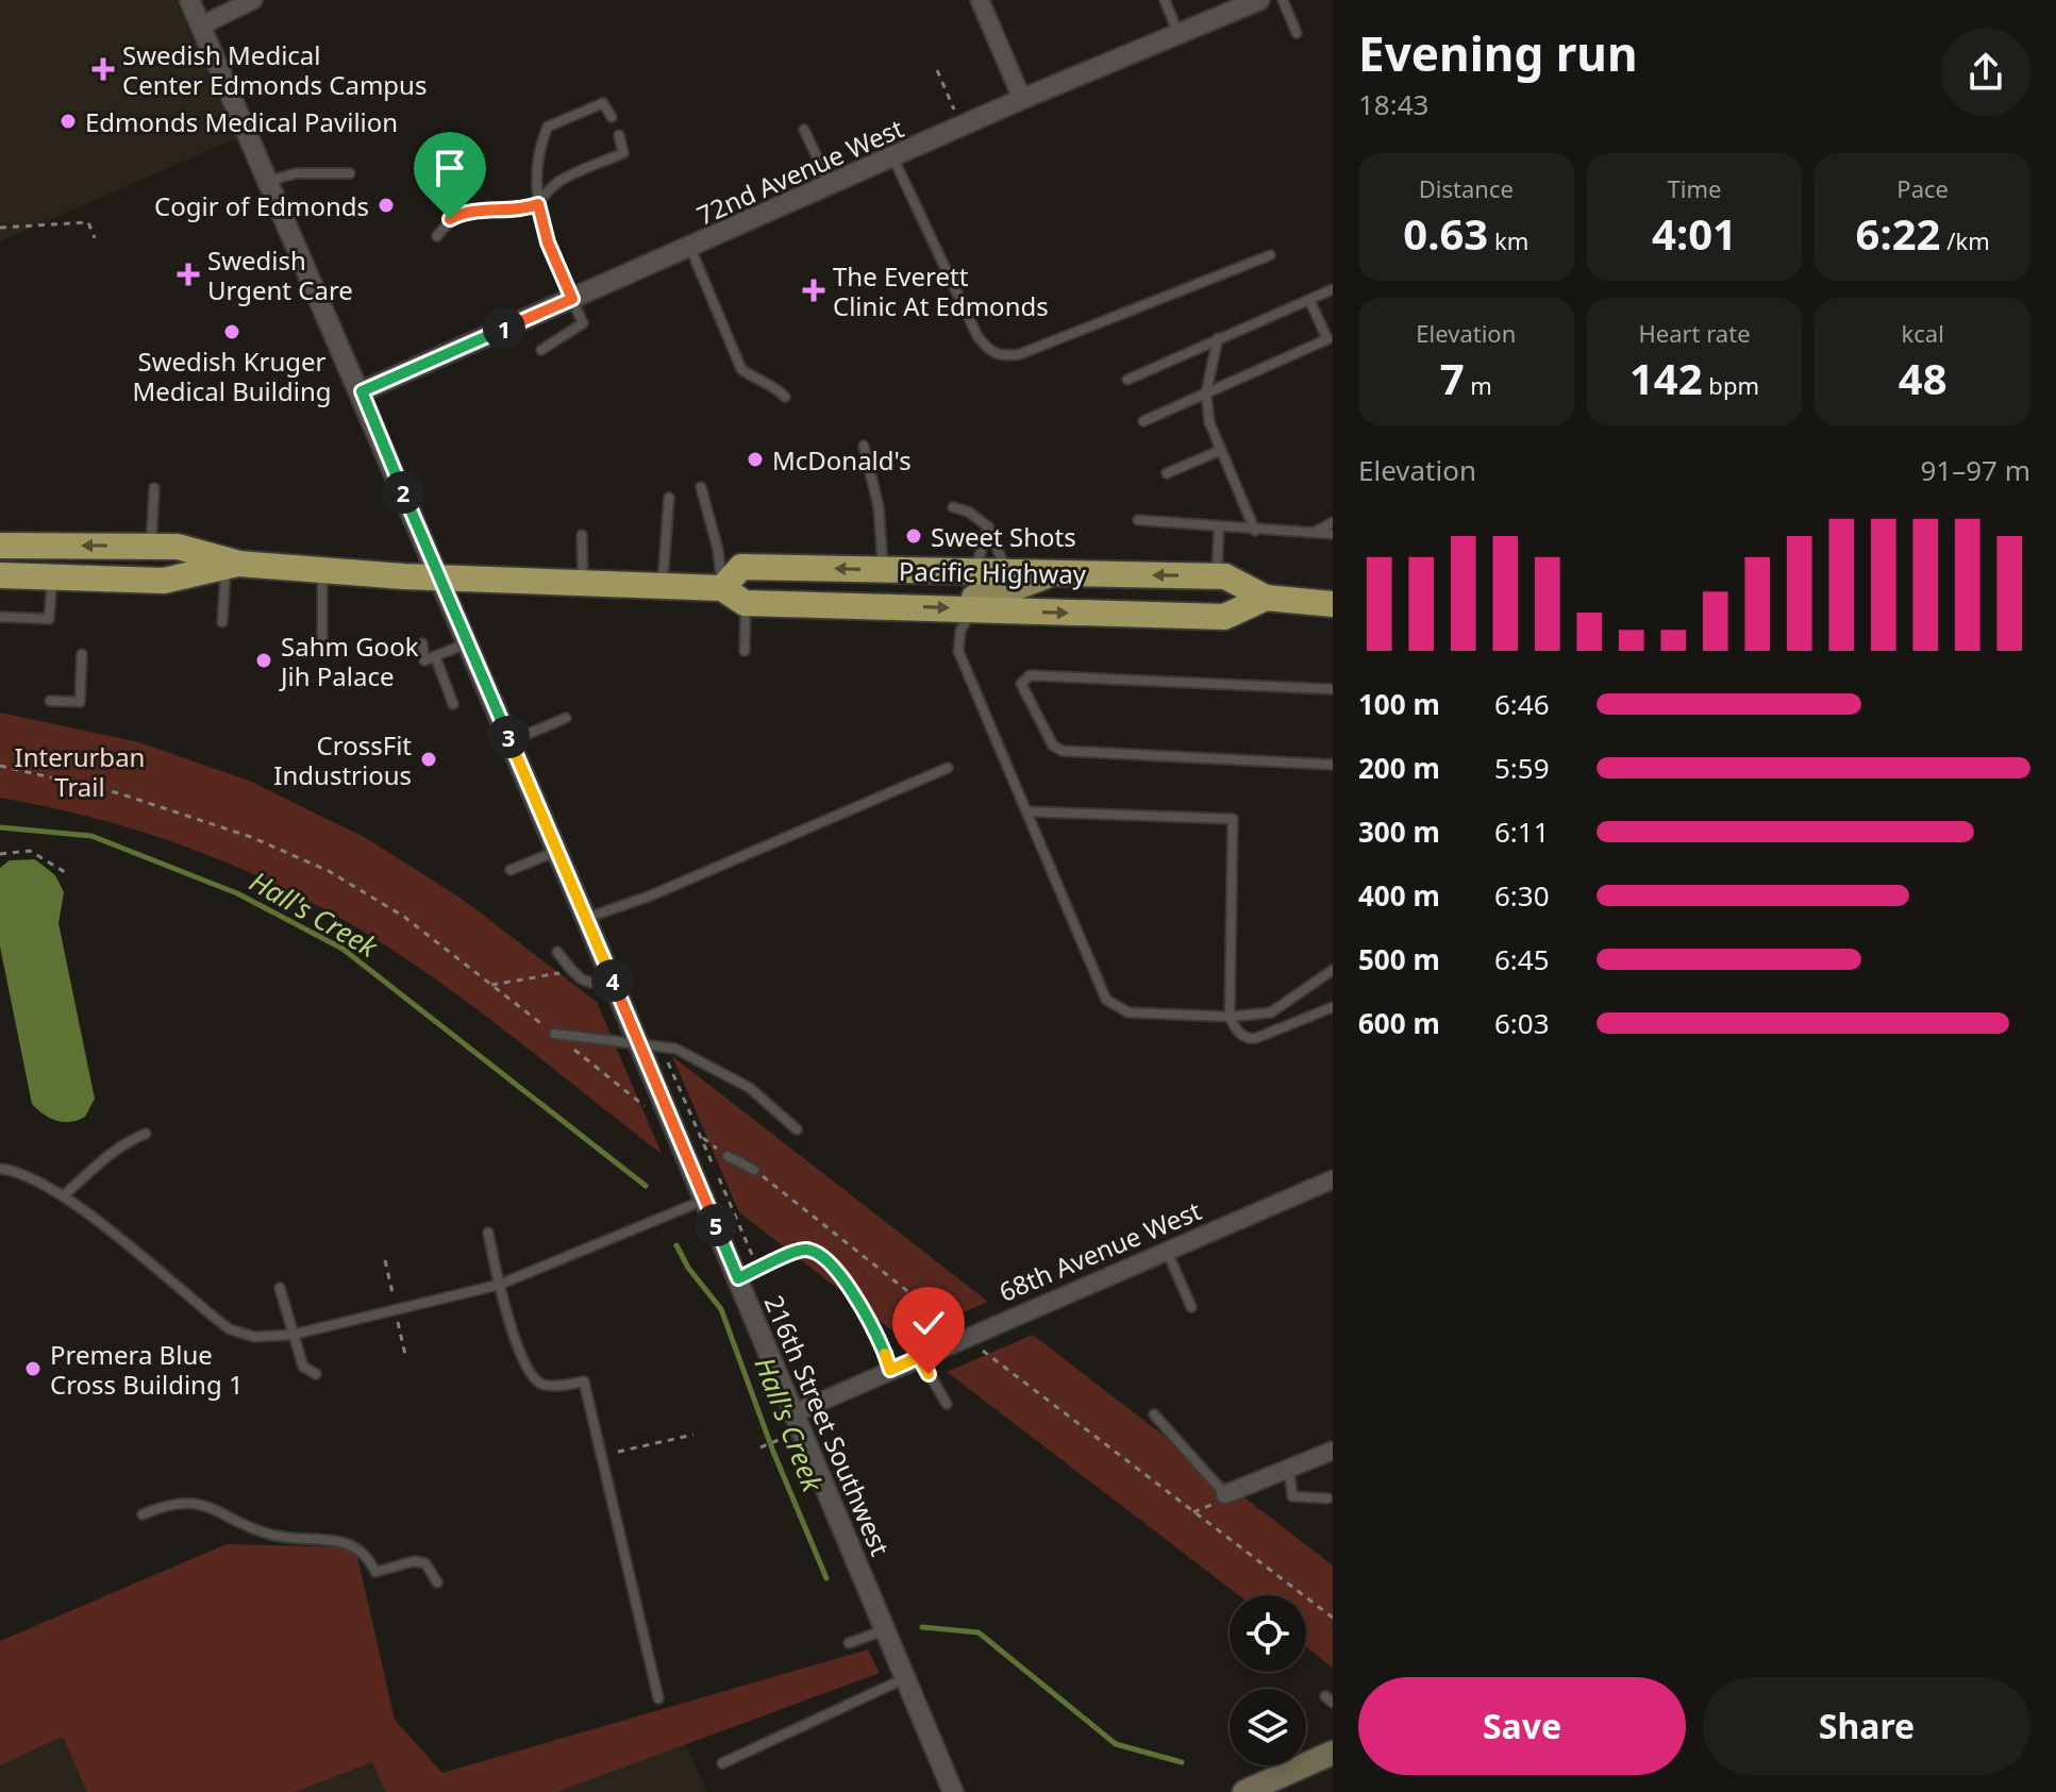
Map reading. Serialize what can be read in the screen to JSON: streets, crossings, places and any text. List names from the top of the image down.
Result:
{
  "streets": {
    "highway": ["Pacific Highway"],
    "street": ["72nd Avenue West", "68th Avenue West", "216th Street Southwest"]
  },
  "crossings": [
    ["72nd Avenue West", "216th Street Southwest"],
    ["68th Avenue West", "216th Street Southwest"]
  ],
  "water": ["Hall's Creek"],
  "parks": ["Interurban Trail"],
  "places": {
    "health": ["Swedish Medical Center Edmonds Campus", "Swedish Urgent Care", "The Everett Clinic At Edmonds"],
    "other": [
      "Edmonds Medical Pavilion",
      "Cogir of Edmonds",
      "Swedish Kruger Medical Building",
      "McDonald's",
      "Sweet Shots",
      "Sahm Gook Jih Palace",
      "CrossFit Industrious",
      "Premera Blue Cross Building 1"
    ]
  },
  "page": {
    "heading": ["Evening run", "18:43"],
    "stats": [
      ["Distance", "0.63 km"],
      ["Time", "4:01"],
      ["Pace", "6:22 /km"],
      ["Elevation", "7 m"],
      ["Heart rate", "142 bpm"],
      ["kcal", "48"]
    ],
    "pins": [
      "1",
      "2",
      "3",
      "4",
      "5"
    ],
    "chart": ["Elevation", "91–97 m"],
    "list": [
      {
        "name": "100 m",
        "note": "6:46"
      },
      {
        "name": "200 m",
        "note": "5:59"
      },
      {
        "name": "300 m",
        "note": "6:11"
      },
      {
        "name": "400 m",
        "note": "6:30"
      },
      {
        "name": "500 m",
        "note": "6:45"
      },
      {
        "name": "600 m",
        "note": "6:03"
      }
    ],
    "buttons": ["Save", "Share"]
  }
}
